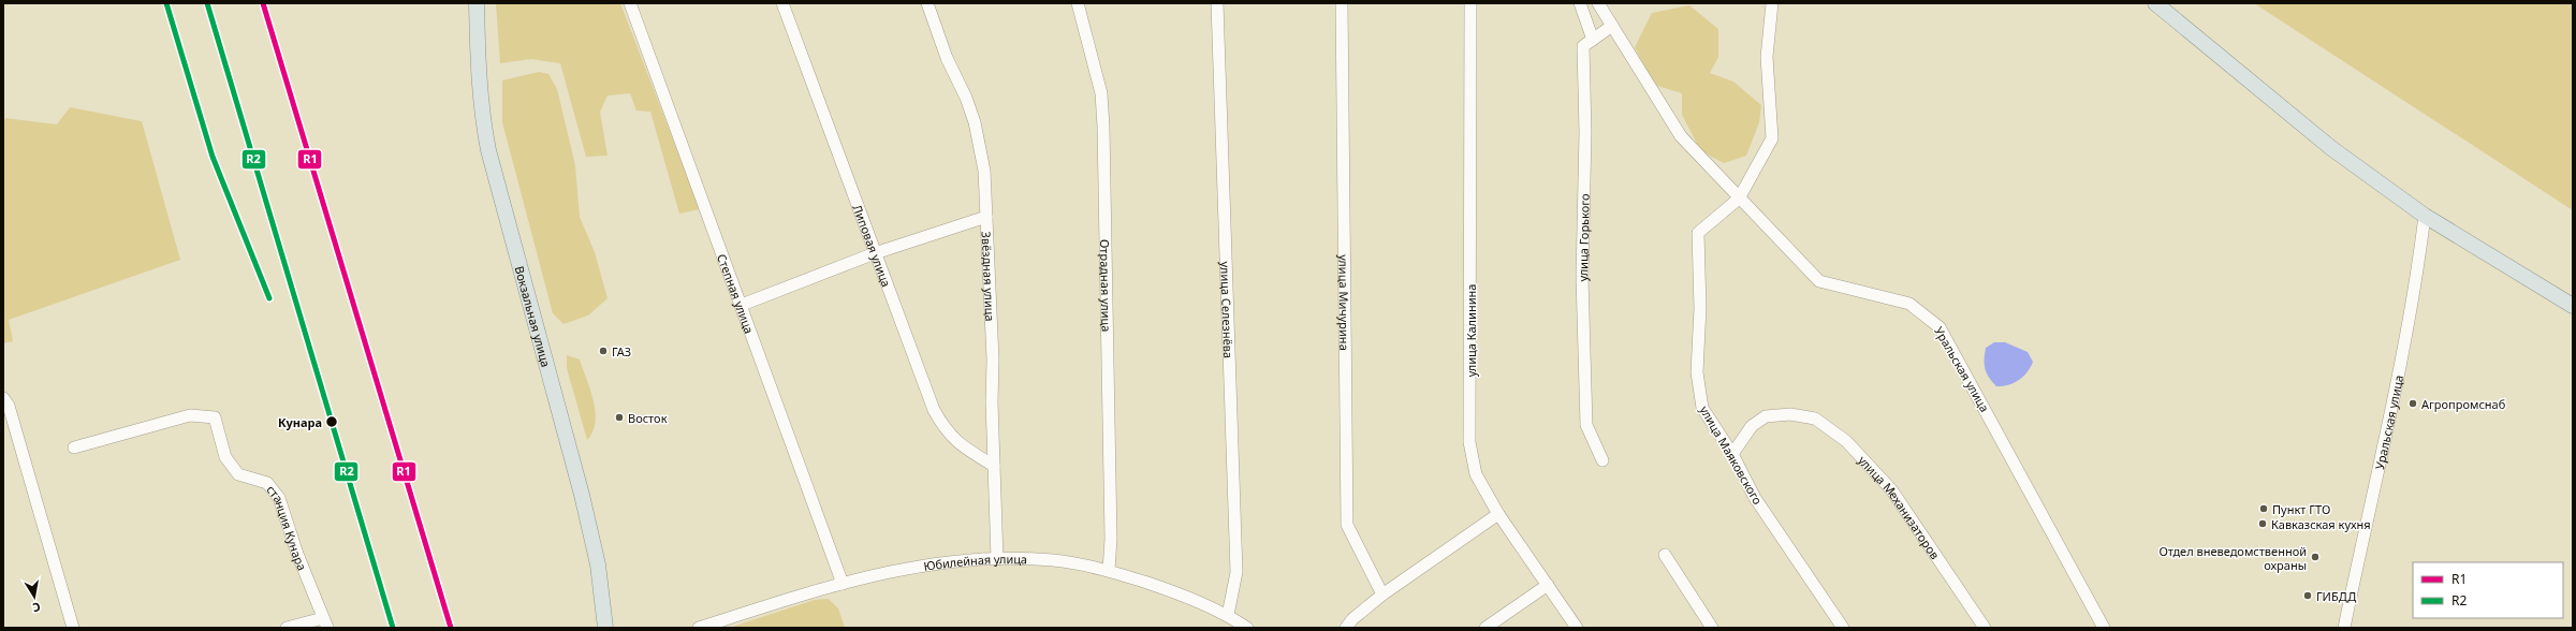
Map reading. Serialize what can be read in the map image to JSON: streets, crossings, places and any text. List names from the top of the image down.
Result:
{
  "streets": {
    "main road": ["Вокзальная улица"],
    "street": [
      "улица Горького",
      "Липовая улица",
      "Звёздная улица",
      "Отрадная улица",
      "Степная улица",
      "улица Мичурина",
      "улица Селезнёва",
      "улица Калинина",
      "Уральская улица",
      "улица Маяковского",
      "улица Механизаторов",
      "станция Кунара",
      "Юбилейная улица"
    ]
  },
  "crossings": [
    ["улица Горького", "Уральская улица"],
    ["Липовая улица", "Звёздная улица"],
    ["Звёздная улица", "Юбилейная улица"],
    ["Отрадная улица", "Юбилейная улица"],
    ["Степная улица", "Юбилейная улица"],
    ["улица Селезнёва", "Юбилейная улица"],
    ["Уральская улица", "улица Маяковского"],
    ["улица Маяковского", "улица Механизаторов"]
  ],
  "places": [
    "ГАЗ",
    "Агропромснаб",
    "Восток",
    "Кунара",
    "Пункт ГТО",
    "Кавказская кухня",
    "Отдел вневедомственной охраны",
    "ГИБДД"
  ],
  "lines": ["transit line R1", "transit line R2"],
  "legend": ["R1", "R2"],
  "north": "bottom"
}
